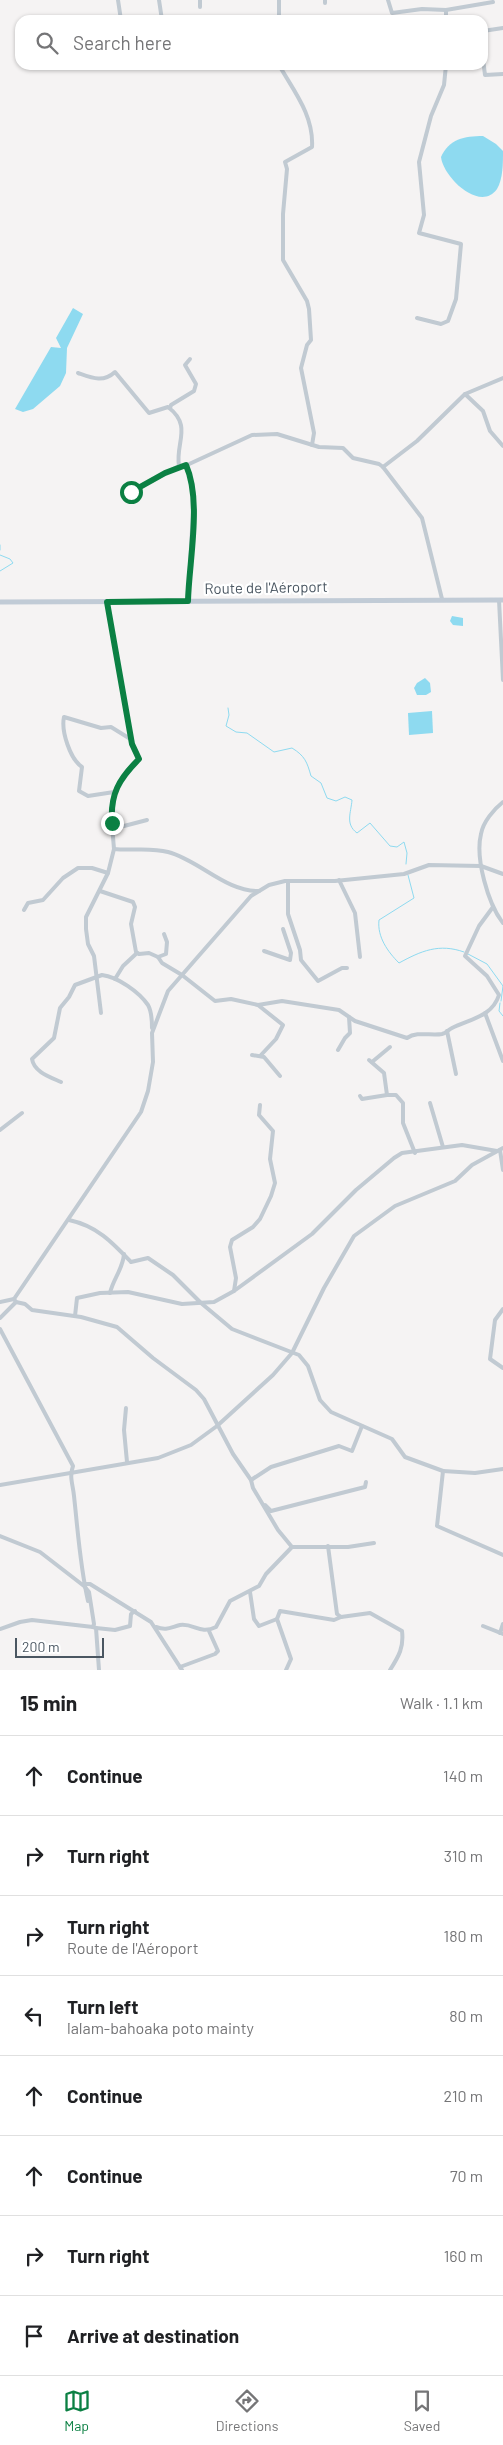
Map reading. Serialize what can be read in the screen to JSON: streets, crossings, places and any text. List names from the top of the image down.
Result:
{
  "streets": {
    "main road": ["Route de l'Aéroport"]
  },
  "scale_bar": "200 m",
  "page": {
    "search": "Search here",
    "scale": "200 m",
    "heading": ["15 min", "Walk · 1.1 km"],
    "list": [
      ["Continue", "140 m"],
      ["Turn right", "310 m"],
      ["Turn right", "Route de l'Aéroport", "180 m"],
      ["Turn left", "lalam-bahoaka poto mainty", "80 m"],
      ["Continue", "210 m"],
      ["Continue", "70 m"],
      ["Turn right", "160 m"],
      "Arrive at destination"
    ],
    "nav": ["Map", "Directions", "Saved"]
  }
}
